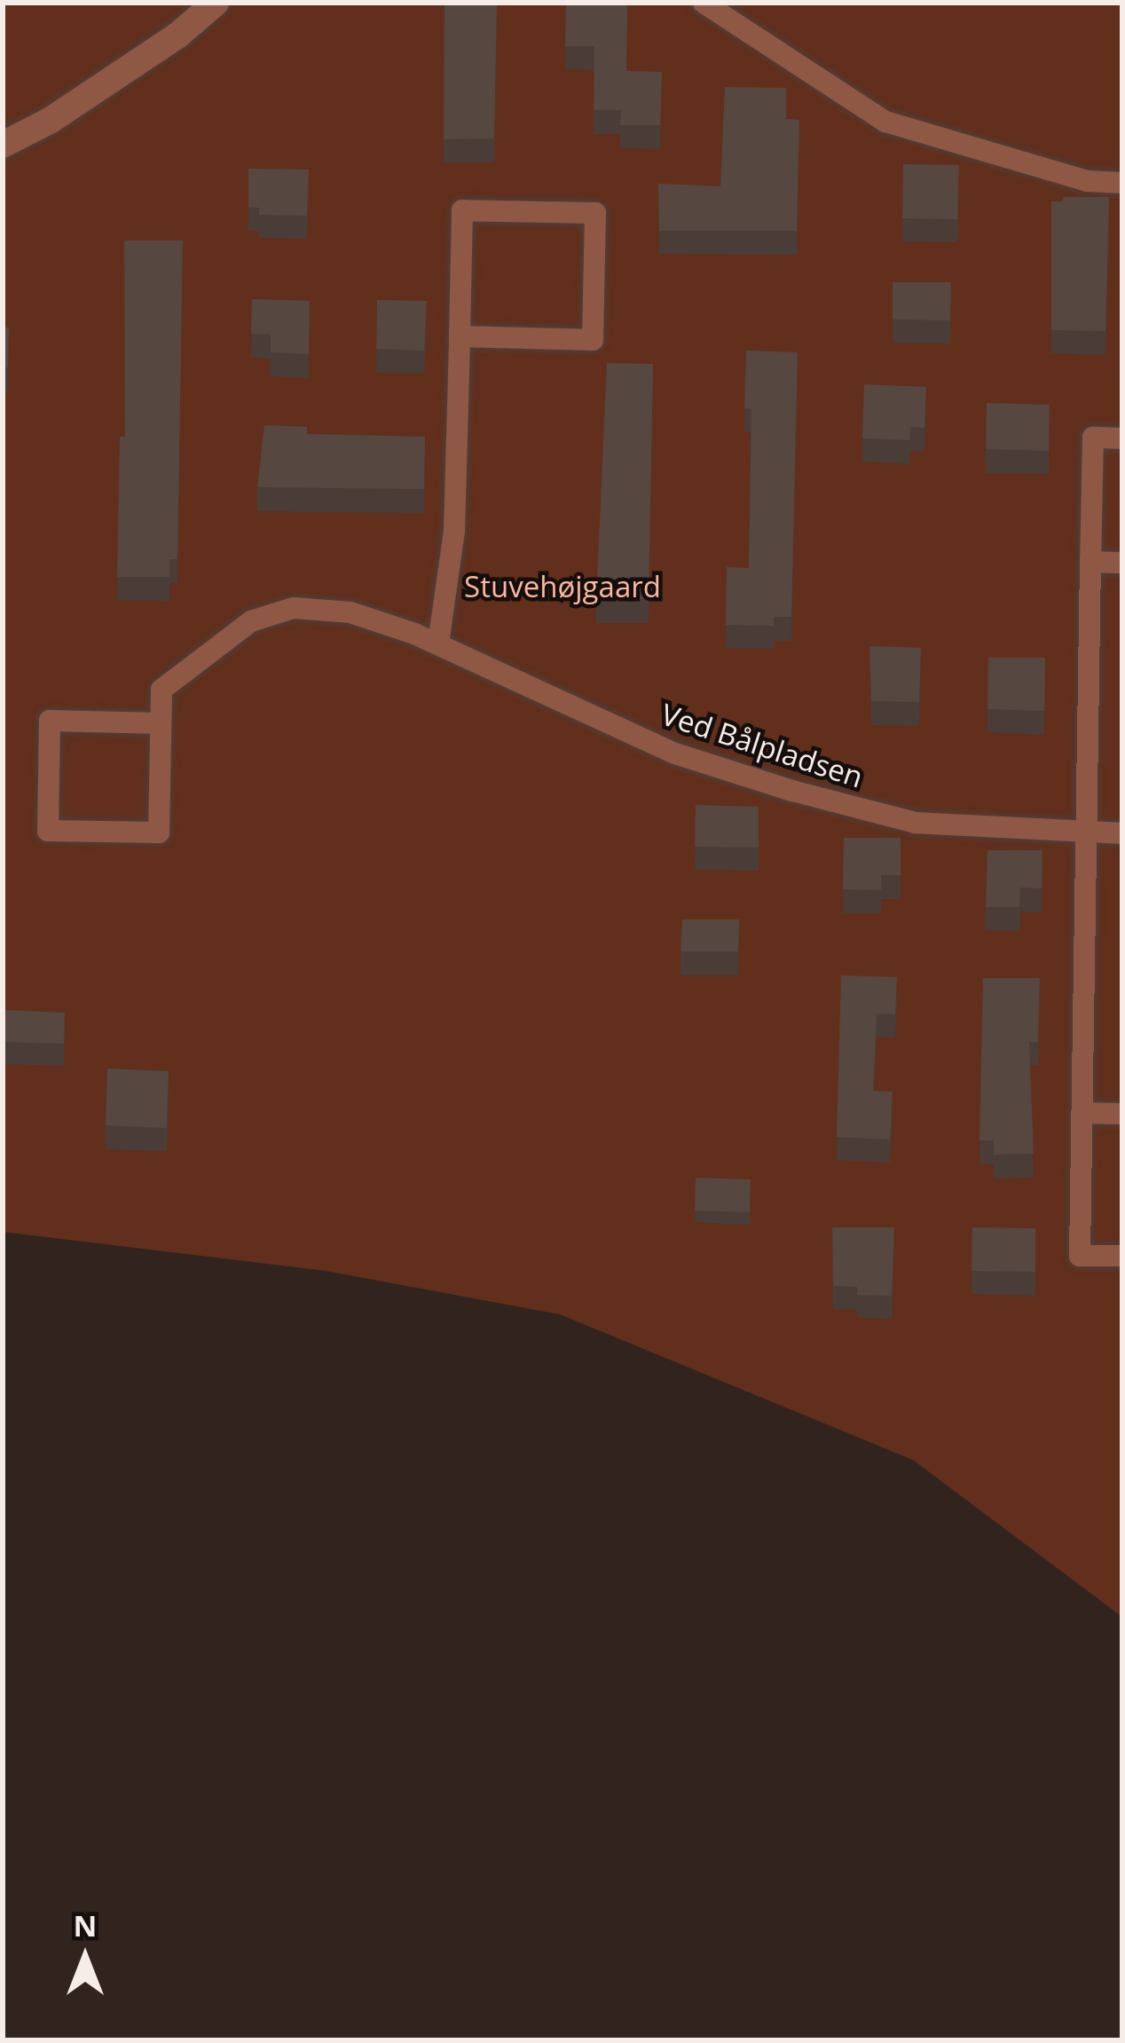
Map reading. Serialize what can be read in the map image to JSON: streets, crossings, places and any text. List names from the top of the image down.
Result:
{
  "streets": {
    "lane": ["Ved Bålpladsen"]
  },
  "parks": ["Stuvehøjgaard"],
  "north": "top"
}
